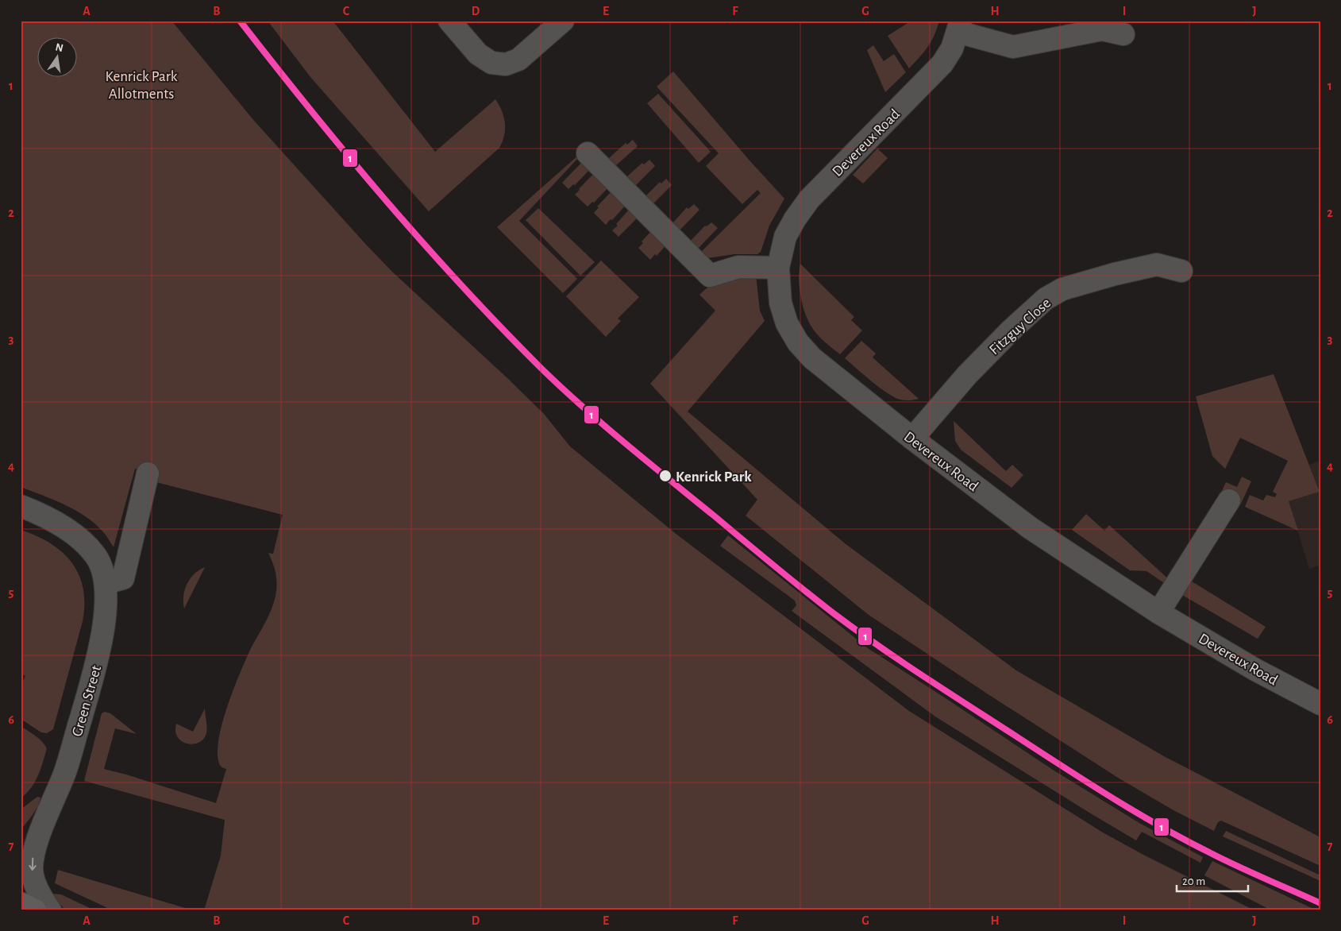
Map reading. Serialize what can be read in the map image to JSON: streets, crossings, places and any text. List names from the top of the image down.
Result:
{
  "streets": {
    "street": ["Devereux Road", "Fitzguy Close", "Green Street"]
  },
  "crossings": [
    ["Devereux Road", "Fitzguy Close"]
  ],
  "parks": ["Kenrick Park Allotments"],
  "places": ["Kenrick Park"],
  "lines": ["transit line 1"],
  "scale_bar": "20 m",
  "north": "top",
  "grid": {
    "columns": [
      "A",
      "B",
      "C",
      "D",
      "E",
      "F",
      "G",
      "H",
      "I",
      "J"
    ],
    "rows": [
      "1",
      "2",
      "3",
      "4",
      "5",
      "6",
      "7"
    ]
  }
}
